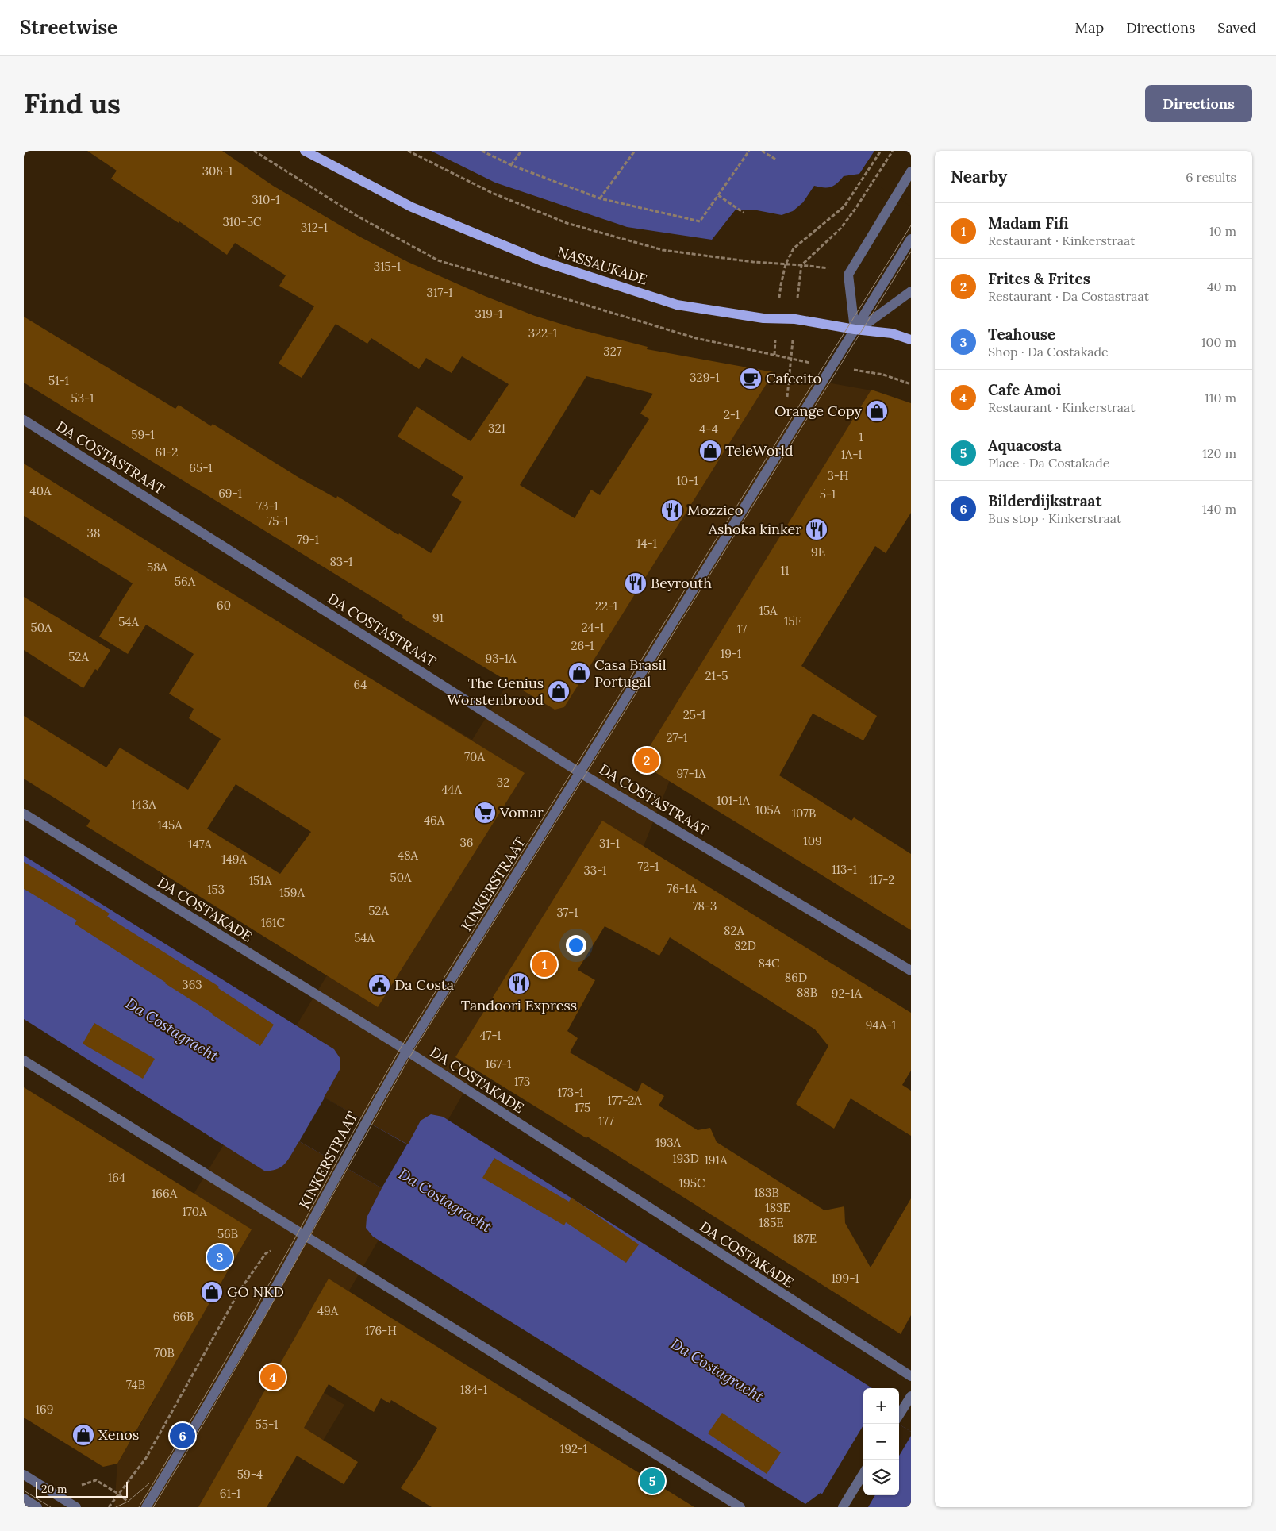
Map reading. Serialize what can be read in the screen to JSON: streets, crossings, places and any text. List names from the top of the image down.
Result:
{
  "streets": {
    "main road": ["NASSAUKADE"],
    "street": ["DA COSTASTRAAT", "KINKERSTRAAT", "DA COSTAKADE"]
  },
  "crossings": [
    ["NASSAUKADE", "KINKERSTRAAT"],
    ["DA COSTASTRAAT", "KINKERSTRAAT"],
    ["KINKERSTRAAT", "DA COSTAKADE"]
  ],
  "water": ["Da Costagracht"],
  "places": {
    "cafe": ["Cafecito"],
    "shop": [
      "Orange Copy",
      "TeleWorld",
      "Casa Brasil Portugal",
      "The Genius Worstenbrood",
      "GO NKD",
      "Xenos"
    ],
    "restaurant": [
      "Mozzico",
      "Ashoka kinker",
      "Beyrouth",
      "Tandoori Express"
    ],
    "supermarket": ["Vomar"],
    "public building": ["Da Costa"]
  },
  "house_numbers": [
    "308-1",
    "310-1",
    "310-5C",
    "312-1",
    "315-1",
    "317-1",
    "319-1",
    "322-1",
    "327",
    "329-1",
    "51-1",
    "53-1",
    "2-1",
    "321",
    "4-4",
    "59-1",
    "1",
    "61-2",
    "1A-1",
    "65-1",
    "3-H",
    "10-1",
    "40A",
    "69-1",
    "5-1",
    "73-1",
    "75-1",
    "38",
    "79-1",
    "14-1",
    "9E",
    "83-1",
    "58A",
    "11",
    "56A",
    "60",
    "22-1",
    "15A",
    "91",
    "15F",
    "54A",
    "50A",
    "24-1",
    "17",
    "26-1",
    "19-1",
    "52A",
    "93-1A",
    "21-5",
    "64",
    "25-1",
    "27-1",
    "70A",
    "97-1A",
    "32",
    "44A",
    "101-1A",
    "143A",
    "105A",
    "107B",
    "46A",
    "145A",
    "109",
    "36",
    "31-1",
    "147A",
    "48A",
    "149A",
    "72-1",
    "113-1",
    "33-1",
    "50A",
    "117-2",
    "151A",
    "76-1A",
    "153",
    "159A",
    "78-3",
    "52A",
    "37-1",
    "161C",
    "82A",
    "54A",
    "82D",
    "84C",
    "86D",
    "363",
    "88B",
    "92-1A",
    "94A-1",
    "47-1",
    "167-1",
    "173",
    "173-1",
    "177-2A",
    "175",
    "177",
    "193A",
    "193D",
    "191A",
    "164",
    "195C",
    "183B",
    "166A",
    "183E",
    "170A",
    "185E",
    "56B",
    "187E",
    "199-1",
    "49A",
    "66B",
    "176-H",
    "70B",
    "74B",
    "184-1",
    "169",
    "55-1",
    "192-1",
    "59-4",
    "61-1"
  ],
  "scale_bar": "20 m",
  "page": {
    "header": "Streetwise",
    "nav": ["Map", "Directions", "Saved"],
    "buttons": "Directions",
    "title": "Find us",
    "heading": ["Nearby", "6 results"],
    "list": [
      {
        "mark": "1",
        "name": "Madam Fifi",
        "note": "Restaurant · Kinkerstraat",
        "value": "10 m"
      },
      {
        "mark": "2",
        "name": "Frites & Frites",
        "note": "Restaurant · Da Costastraat",
        "value": "40 m"
      },
      {
        "mark": "3",
        "name": "Teahouse",
        "note": "Shop · Da Costakade",
        "value": "100 m"
      },
      {
        "mark": "4",
        "name": "Cafe Amoi",
        "note": "Restaurant · Kinkerstraat",
        "value": "110 m"
      },
      {
        "mark": "5",
        "name": "Aquacosta",
        "note": "Place · Da Costakade",
        "value": "120 m"
      },
      {
        "mark": "6",
        "name": "Bilderdijkstraat",
        "note": "Bus stop · Kinkerstraat",
        "value": "140 m"
      }
    ],
    "pins": [
      "2",
      "1",
      "3",
      "4",
      "6",
      "5"
    ],
    "map_buttons": ["+", "−"],
    "scale": "20 m"
  }
}
